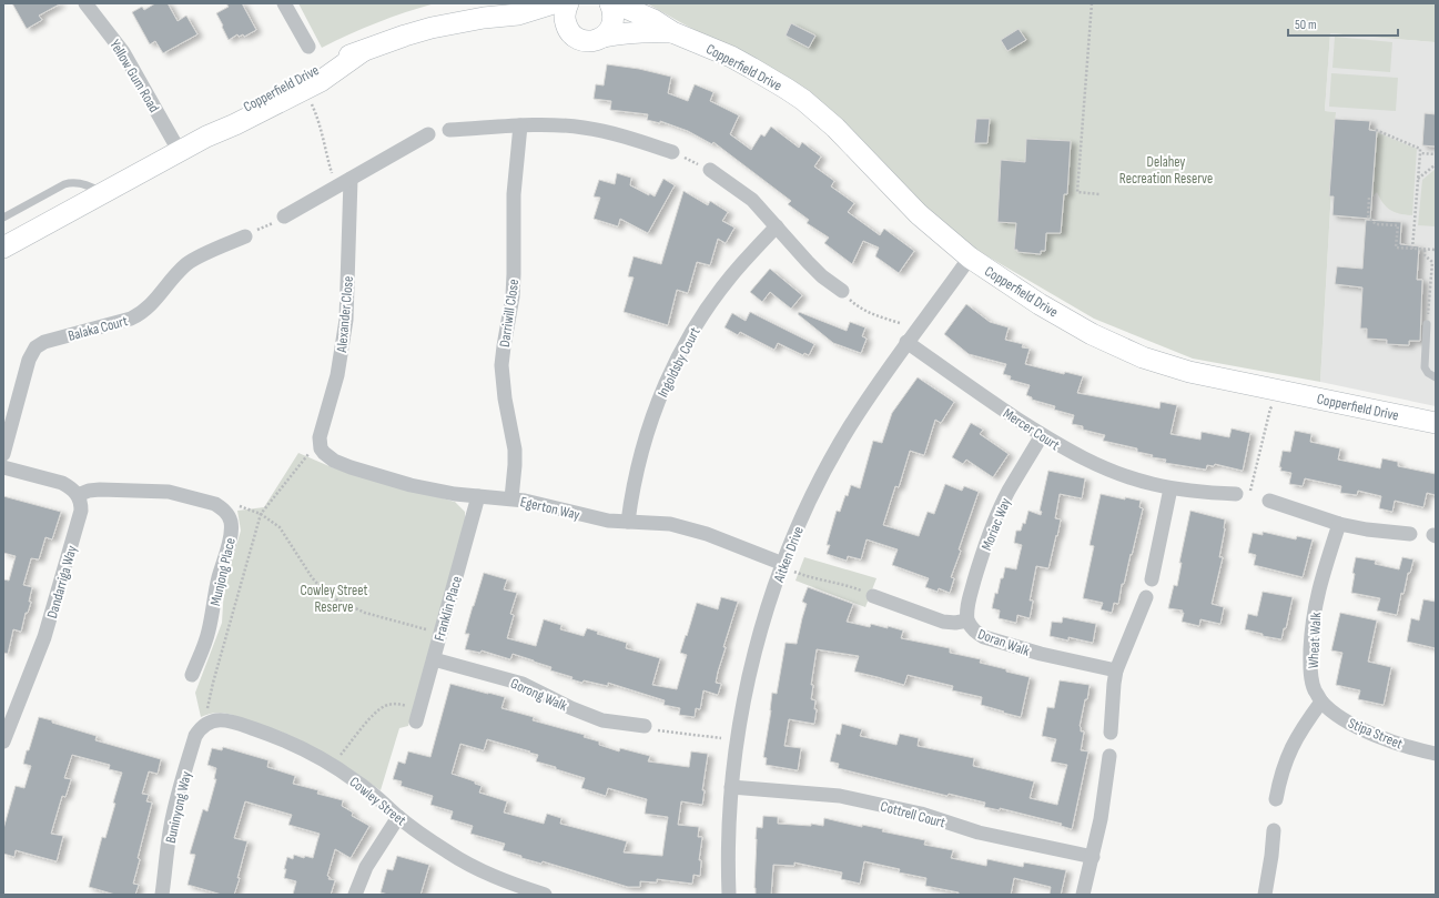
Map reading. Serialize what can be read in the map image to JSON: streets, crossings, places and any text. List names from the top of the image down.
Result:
{
  "streets": {
    "street": [
      "Copperfield Drive",
      "Yellow Gum Road",
      "Darriwill Close",
      "Alexander Close",
      "Balaka Court",
      "Ingoldsby Court",
      "Mercer Court",
      "Egerton Way",
      "Moriac Way",
      "Aitken Drive",
      "Munjong Place",
      "Dandarriga Way",
      "Franklin Place",
      "Wheat Walk",
      "Doran Walk",
      "Gorong Walk",
      "Stipa Street",
      "Cowley Street",
      "Buninyong Way",
      "Cottrell Court"
    ]
  },
  "crossings": [
    ["Copperfield Drive", "Yellow Gum Road"],
    ["Copperfield Drive", "Aitken Drive"],
    ["Darriwill Close", "Egerton Way"],
    ["Alexander Close", "Egerton Way"],
    ["Ingoldsby Court", "Egerton Way"],
    ["Mercer Court", "Moriac Way"],
    ["Mercer Court", "Aitken Drive"],
    ["Egerton Way", "Aitken Drive"],
    ["Egerton Way", "Franklin Place"],
    ["Moriac Way", "Doran Walk"],
    ["Aitken Drive", "Cottrell Court"],
    ["Franklin Place", "Gorong Walk"],
    ["Wheat Walk", "Stipa Street"],
    ["Cowley Street", "Buninyong Way"]
  ],
  "parks": ["Delahey Recreation Reserve", "Cowley Street Reserve"],
  "scale_bar": "50 m"
}
